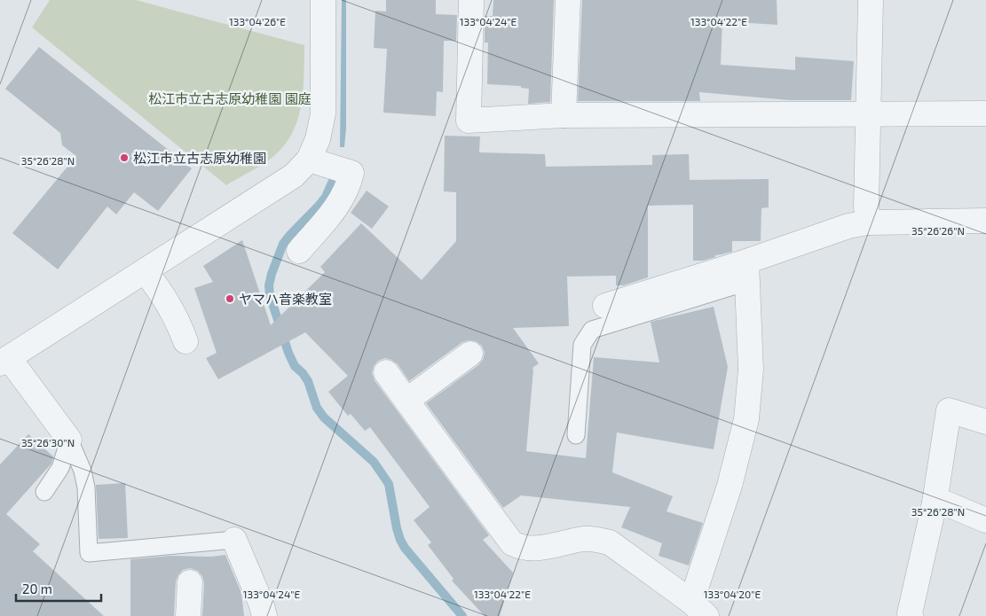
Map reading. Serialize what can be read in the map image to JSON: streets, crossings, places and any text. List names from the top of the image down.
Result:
{
  "parks": ["松江市立古志原幼稚園 園庭"],
  "places": ["松江市立古志原幼稚園", "ヤマハ音楽教室"],
  "scale_bar": "20 m",
  "coordinates": [
    "133°04'26\"E",
    "133°04'24\"E",
    "133°04'22\"E",
    "35°26'28\"N",
    "35°26'26\"N",
    "35°26'30\"N",
    "133°04'20\"E"
  ]
}
